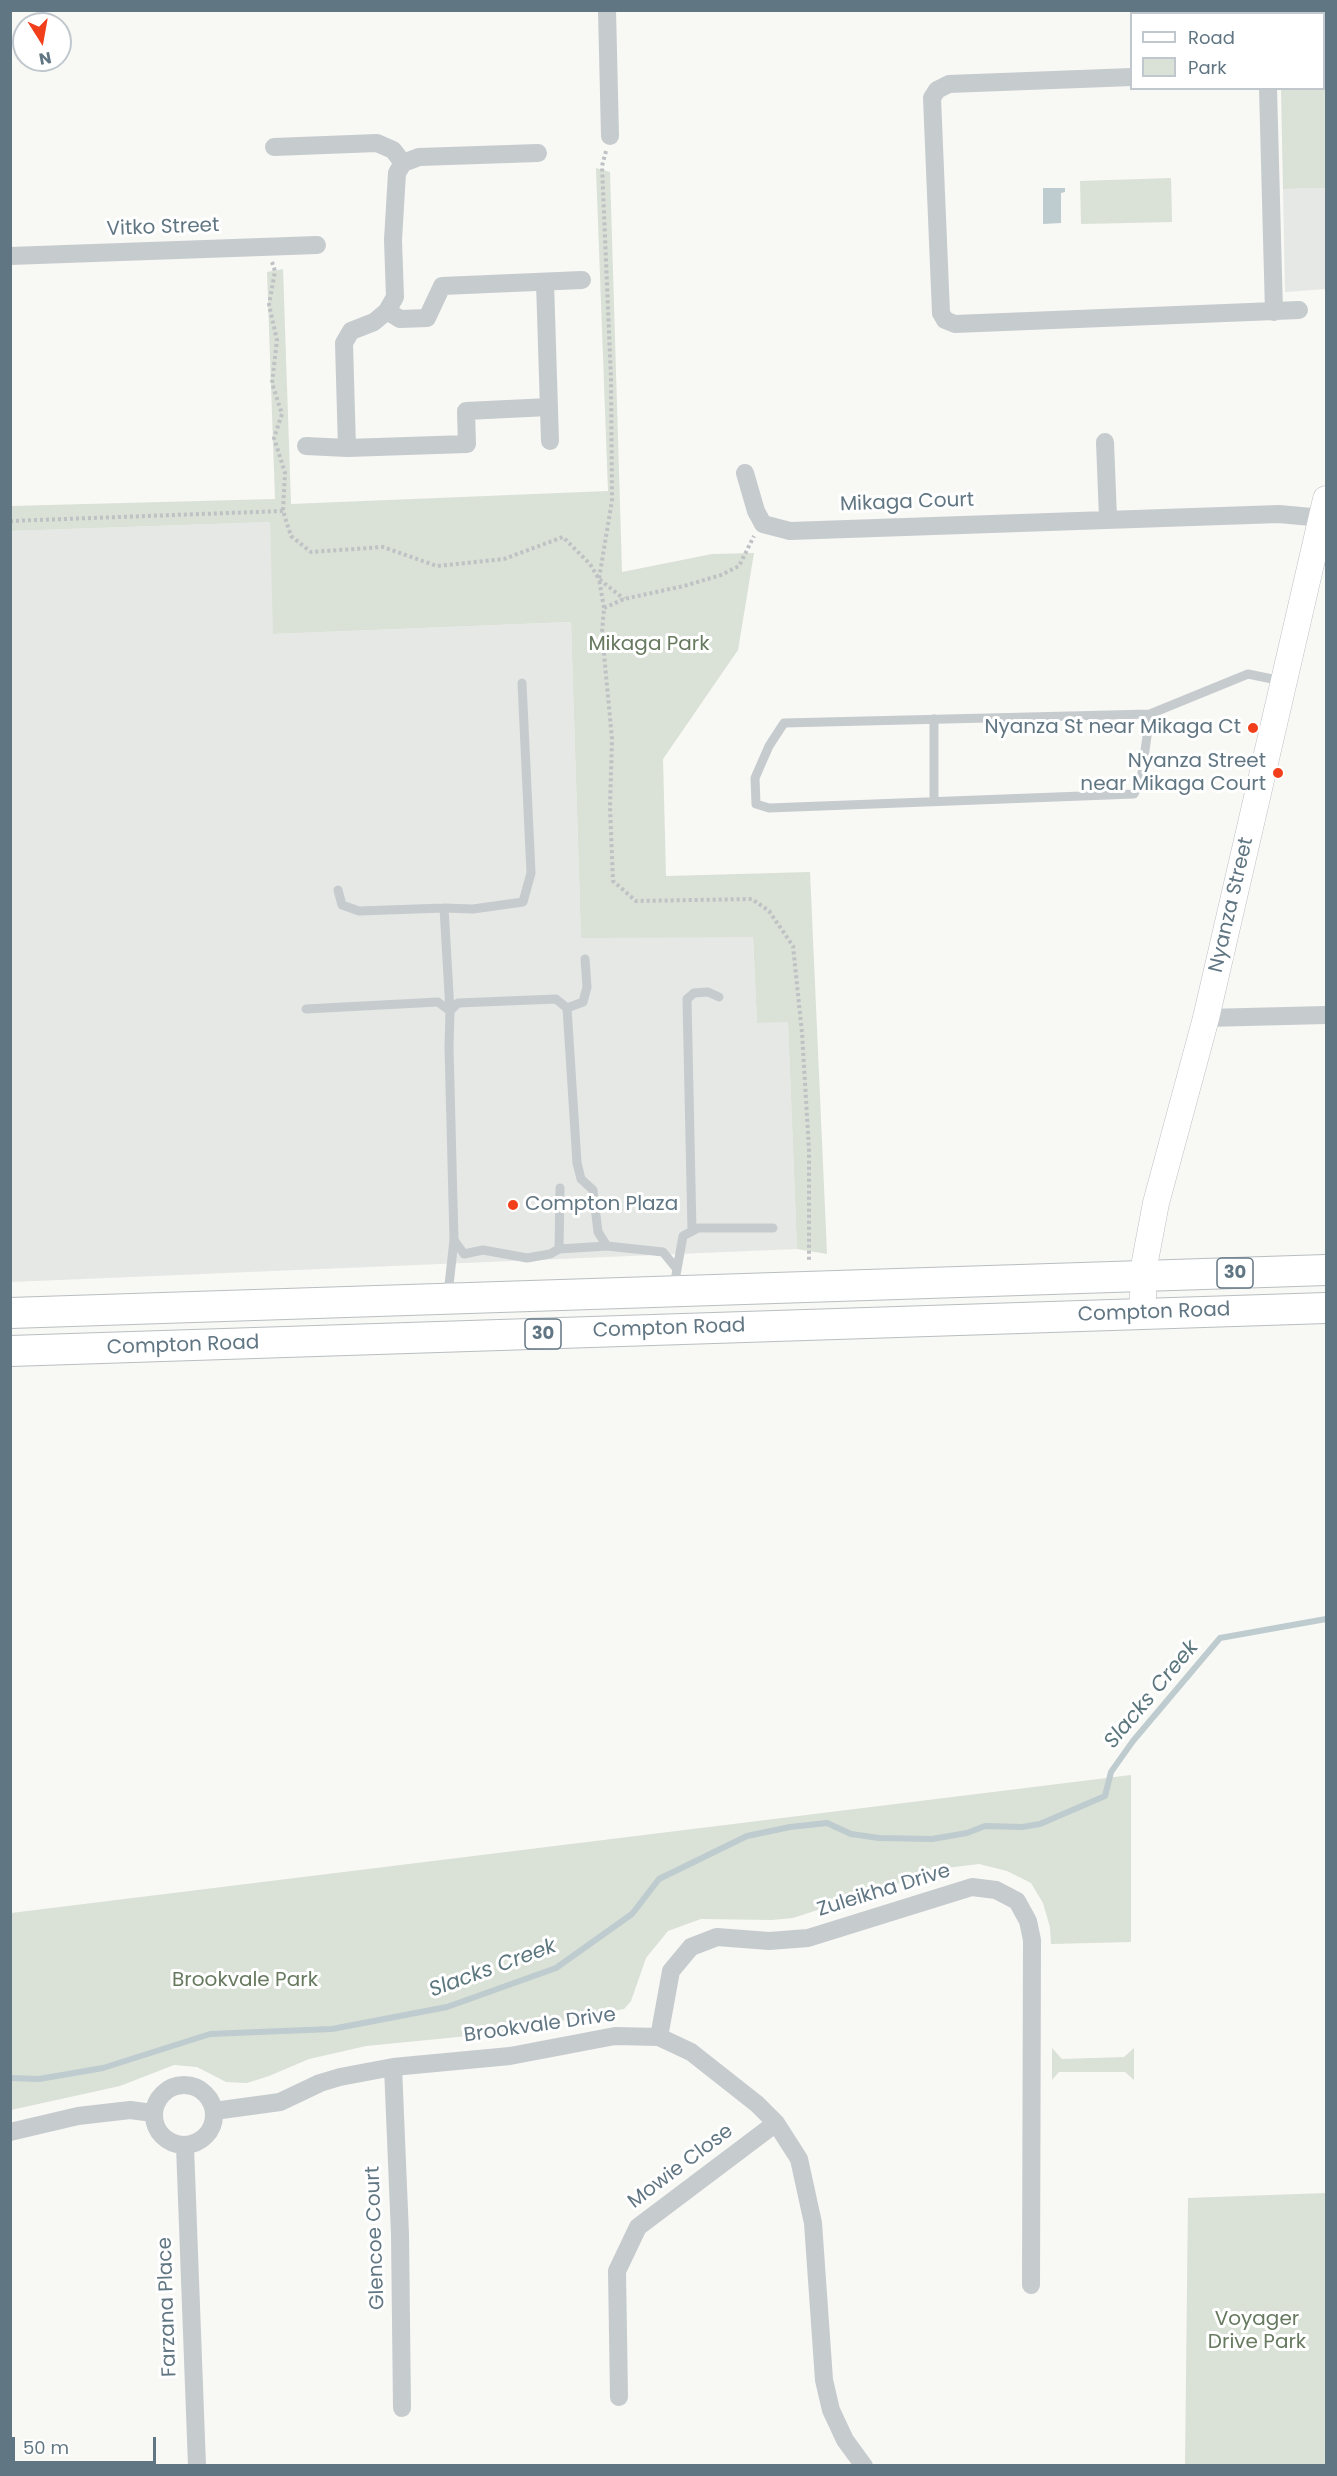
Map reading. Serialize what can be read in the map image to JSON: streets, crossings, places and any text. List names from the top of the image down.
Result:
{
  "streets": {
    "main road": ["30", "Compton Road"],
    "street": [
      "Vitko Street",
      "Mikaga Court",
      "Nyanza Street",
      "Zuleikha Drive",
      "Brookvale Drive",
      "Mowie Close",
      "Glencoe Court",
      "Farzana Place"
    ]
  },
  "crossings": [
    ["Mikaga Court", "Nyanza Street"],
    ["Nyanza Street", "Compton Road"],
    ["Zuleikha Drive", "Brookvale Drive"],
    ["Brookvale Drive", "Mowie Close"],
    ["Brookvale Drive", "Glencoe Court"],
    ["Brookvale Drive", "Farzana Place"]
  ],
  "water": ["Slacks Creek"],
  "parks": ["Mikaga Park", "Brookvale Park", "Voyager Drive Park"],
  "places": ["Nyanza St near Mikaga Ct", "Nyanza Street near Mikaga Court", "Compton Plaza"],
  "legend": ["Road", "Park"],
  "scale_bar": "50 m",
  "north": "bottom"
}
